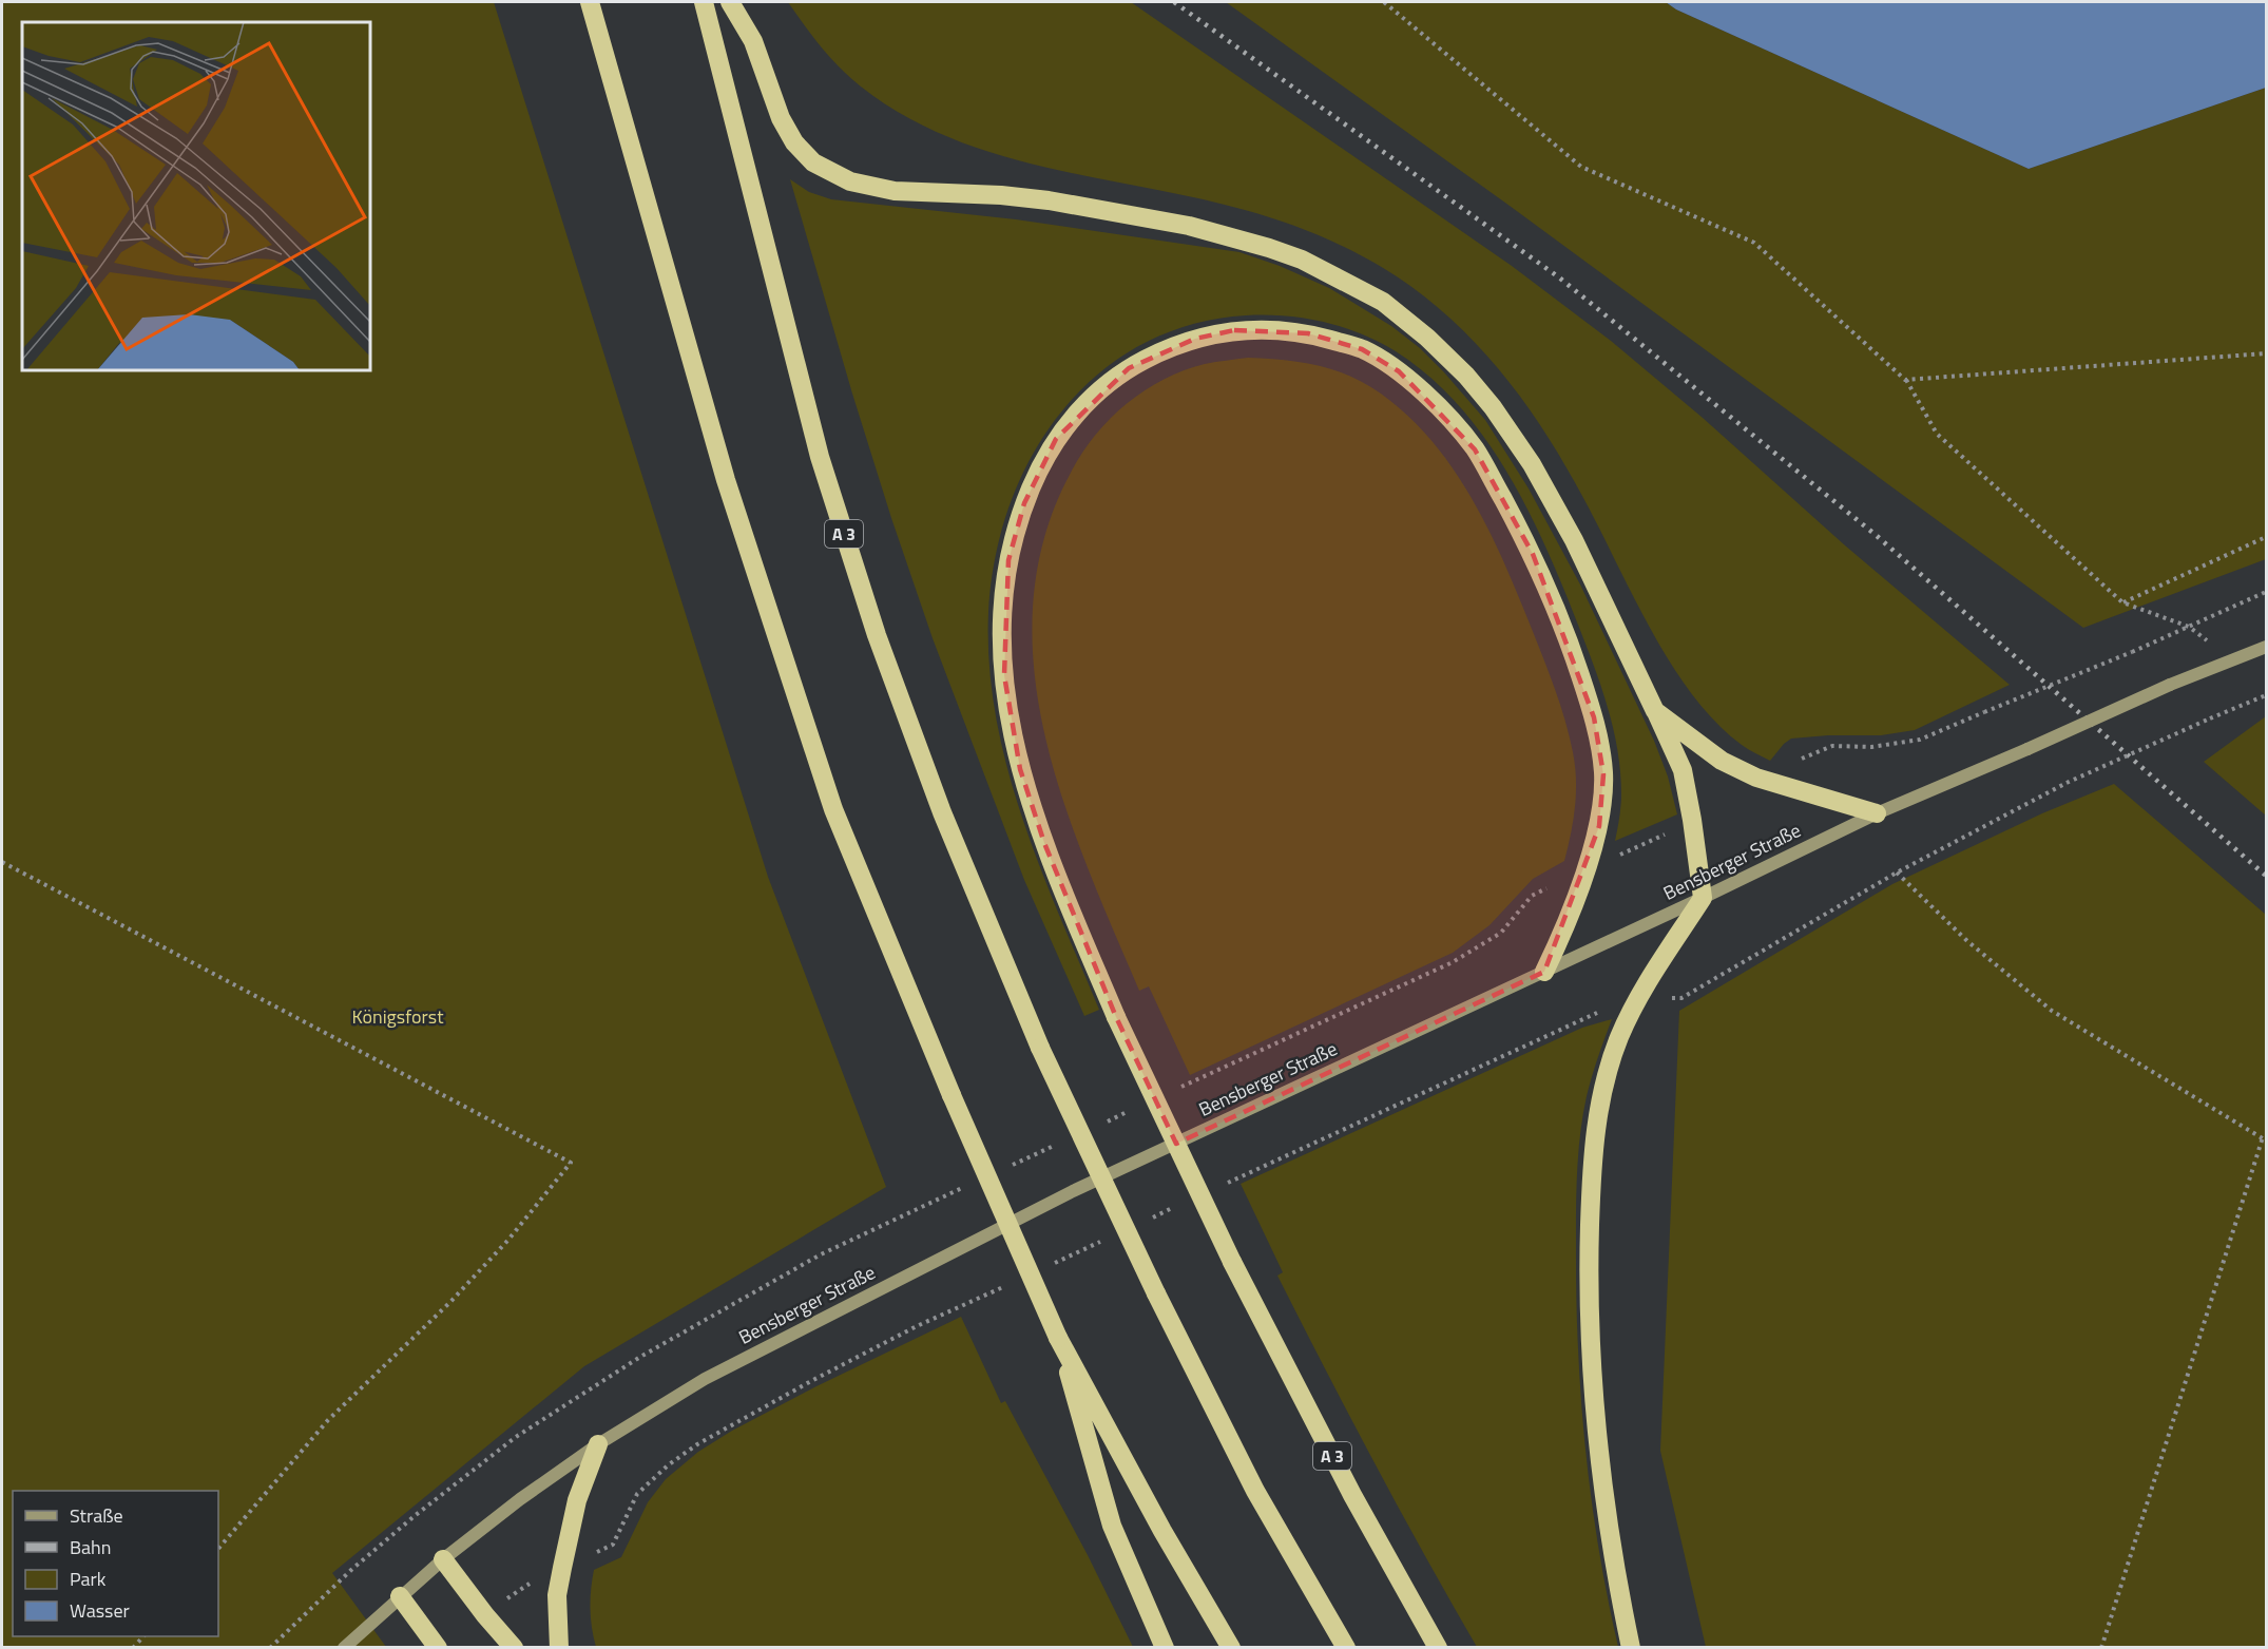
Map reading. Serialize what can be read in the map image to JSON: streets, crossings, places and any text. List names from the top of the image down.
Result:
{
  "streets": {
    "highway": ["A 3"],
    "main road": ["Bensberger Straße"]
  },
  "parks": ["Königsforst"],
  "legend": [
    "Straße",
    "Bahn",
    "Park",
    "Wasser"
  ]
}
